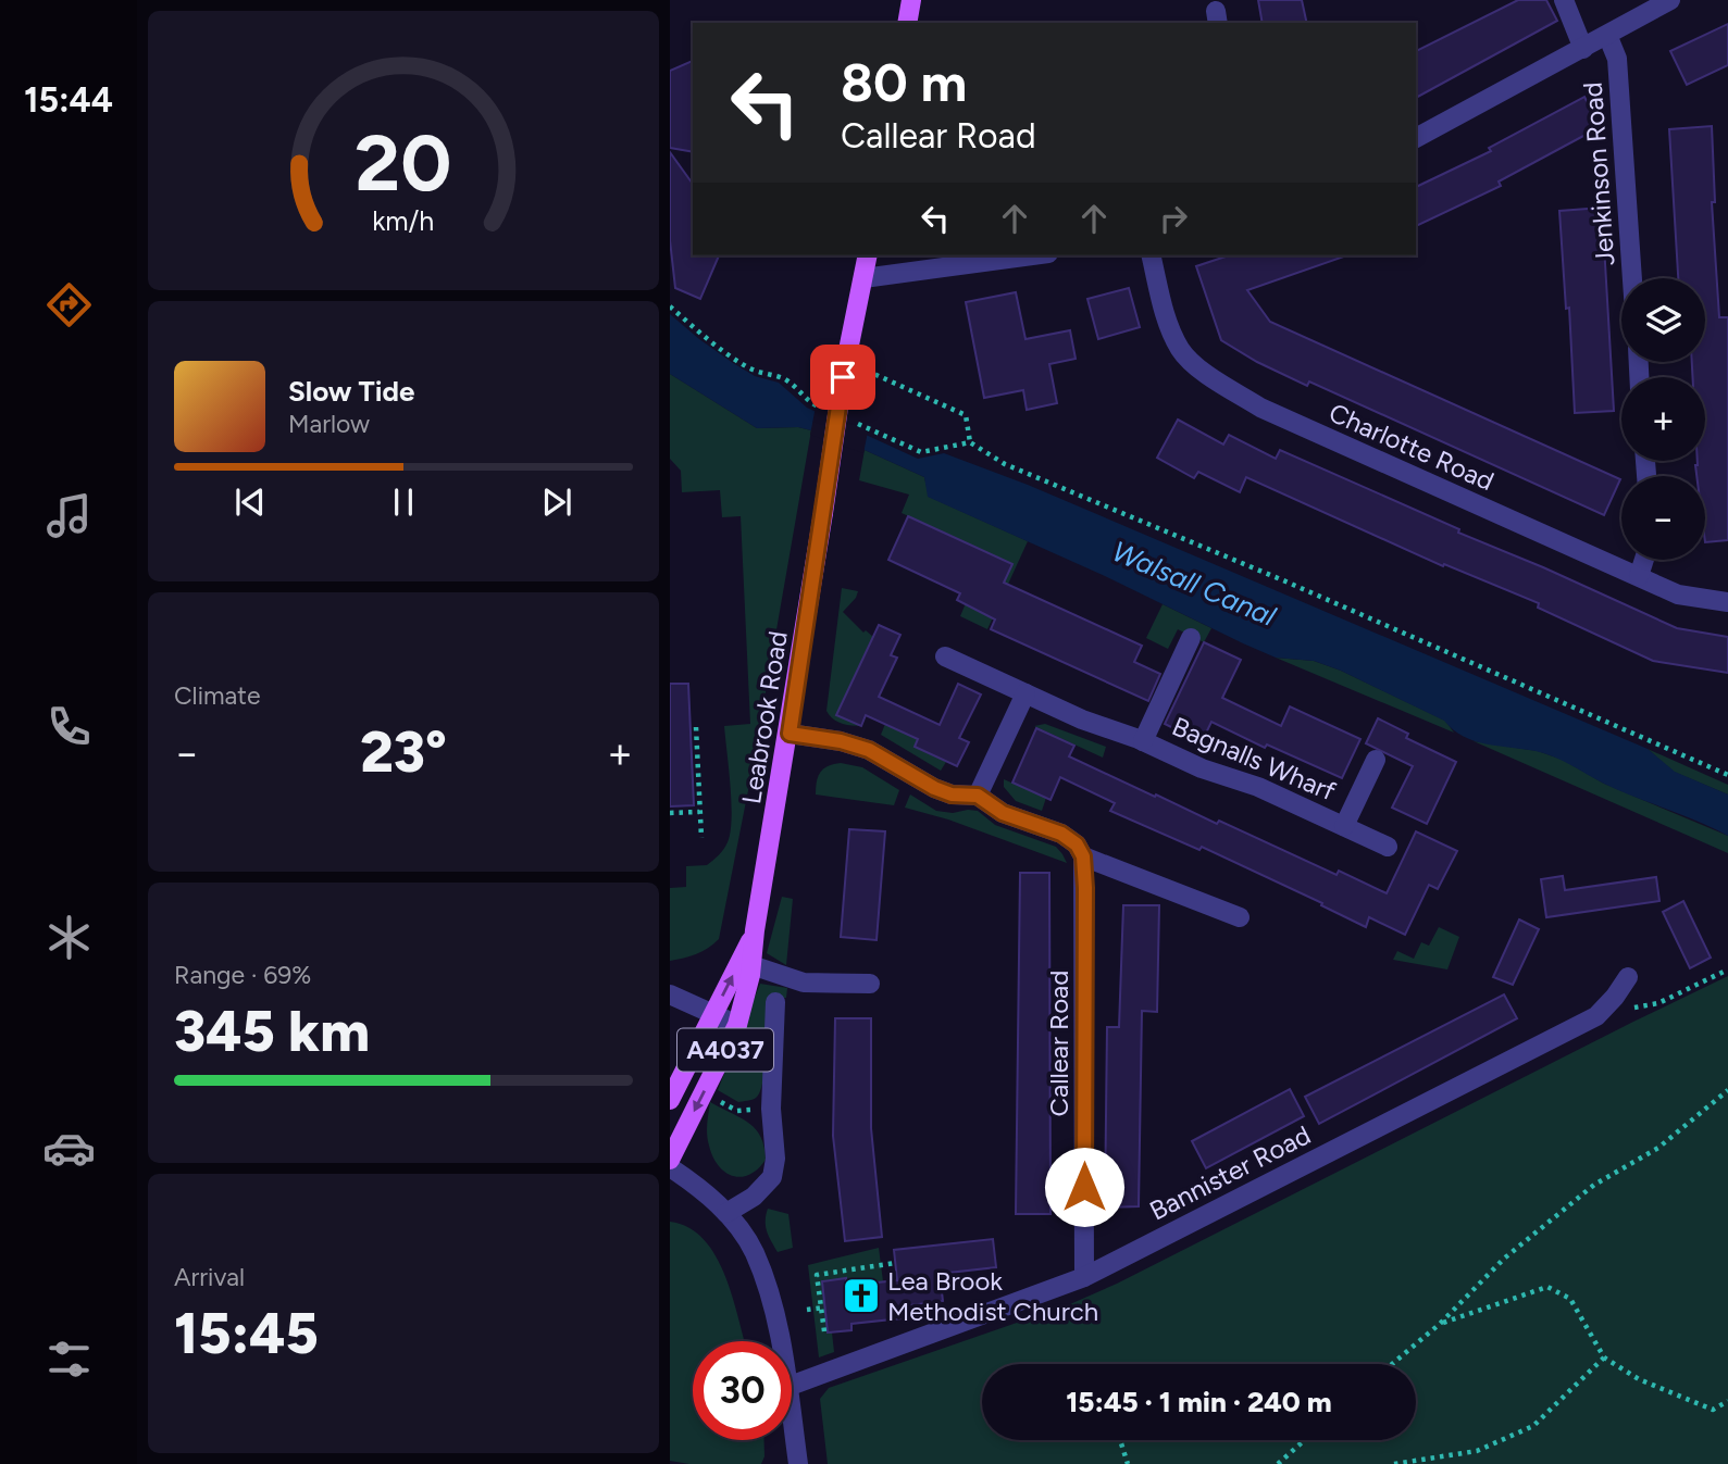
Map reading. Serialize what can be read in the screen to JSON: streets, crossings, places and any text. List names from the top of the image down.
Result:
{
  "streets": {
    "main road": ["Leabrook Road", "A4037"],
    "street": [
      "Jenkinson Road",
      "Charlotte Road",
      "Bagnalls Wharf",
      "Callear Road",
      "Bannister Road"
    ]
  },
  "crossings": [
    ["Leabrook Road", "A4037"],
    ["Callear Road", "Bannister Road"]
  ],
  "water": ["Walsall Canal"],
  "places": {
    "church": ["Lea Brook Methodist Church"]
  },
  "page": {
    "tabs": "15:44",
    "turn": ["80 m", "Callear Road"],
    "map_buttons": ["+", "−"],
    "song": ["Slow Tide", "Marlow"],
    "tile": [
      "Climate",
      ["Range · 69%", "345 km"],
      ["Arrival", "15:45"]
    ],
    "heat": ["−", "23°", "+"],
    "limit": "30",
    "trip": "15:45 · 1 min · 240 m",
    "gauge": ["20", "km/h"]
  }
}
